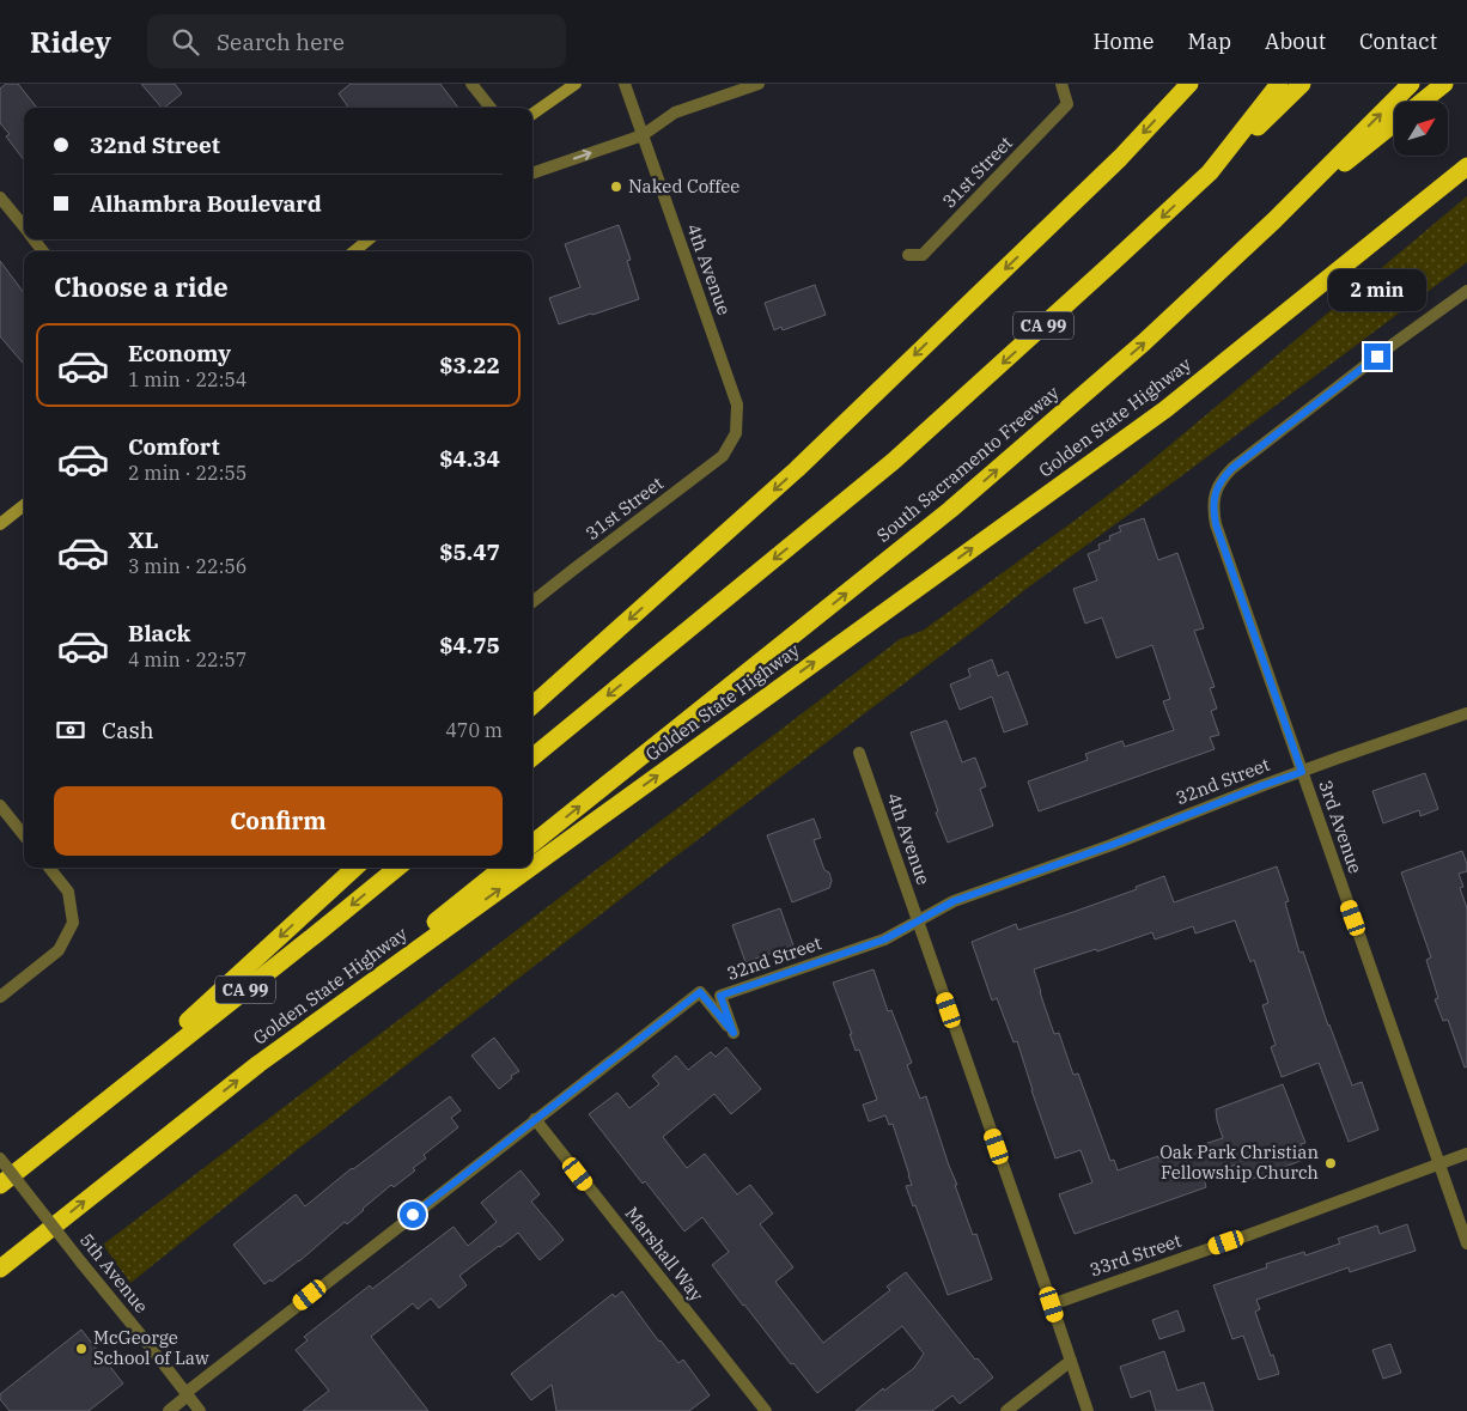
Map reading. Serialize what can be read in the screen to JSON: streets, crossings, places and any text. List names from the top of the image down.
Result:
{
  "streets": {
    "highway": ["CA 99", "Golden State Highway", "South Sacramento Freeway"],
    "street": [
      "31st Street",
      "4th Avenue",
      "32nd Street",
      "3rd Avenue",
      "Marshall Way",
      "33rd Street",
      "5th Avenue"
    ]
  },
  "crossings": [
    ["31st Street", "4th Avenue"],
    ["4th Avenue", "32nd Street"],
    ["4th Avenue", "33rd Street"],
    ["32nd Street", "3rd Avenue"],
    ["32nd Street", "Marshall Way"],
    ["32nd Street", "5th Avenue"],
    ["3rd Avenue", "33rd Street"]
  ],
  "places": ["Naked Coffee", "Oak Park Christian Fellowship Church", "McGeorge School of Law"],
  "north": "top right",
  "page": {
    "header": "Ridey",
    "search": "Search here",
    "nav": [
      "Home",
      "Map",
      "About",
      "Contact"
    ],
    "banner": ["32nd Street", "Alhambra Boulevard"],
    "heading": "Choose a ride",
    "bubble": "2 min",
    "list": [
      {
        "name": "Economy",
        "note": "1 min · 22:54",
        "value": "$3.22"
      },
      {
        "name": "Comfort",
        "note": "2 min · 22:55",
        "value": "$4.34"
      },
      {
        "name": "XL",
        "note": "3 min · 22:56",
        "value": "$5.47"
      },
      {
        "name": "Black",
        "note": "4 min · 22:57",
        "value": "$4.75"
      }
    ],
    "pay": ["Cash", "470 m"],
    "buttons": "Confirm"
  }
}
